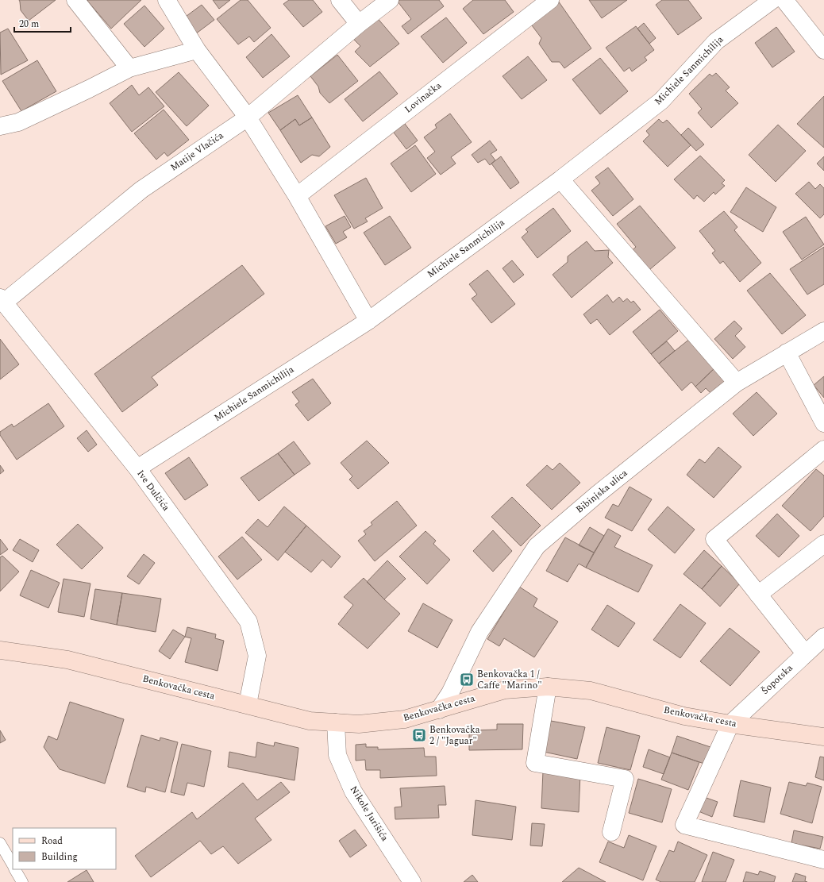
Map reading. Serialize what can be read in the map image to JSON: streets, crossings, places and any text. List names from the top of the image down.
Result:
{
  "streets": {
    "main road": ["Benkovačka cesta"],
    "street": [
      "Michiele Sanmichilija",
      "Lovinačka",
      "Matije Vlačića",
      "Ive Dulčića",
      "Bibinjska ulica",
      "Šopotska",
      "Nikole Jurišića"
    ]
  },
  "crossings": [
    ["Michiele Sanmichilija", "Ive Dulčića"],
    ["Matije Vlačića", "Ive Dulčića"],
    ["Ive Dulčića", "Benkovačka cesta"],
    ["Bibinjska ulica", "Benkovačka cesta"],
    ["Šopotska", "Benkovačka cesta"],
    ["Benkovačka cesta", "Nikole Jurišića"]
  ],
  "places": {
    "bus stop": ["Benkovačka 1 / Caffe \"Marino\"", "Benkovačka 2 / \"Jaguar\""]
  },
  "legend": ["Road", "Building"],
  "scale_bar": "20 m"
}
